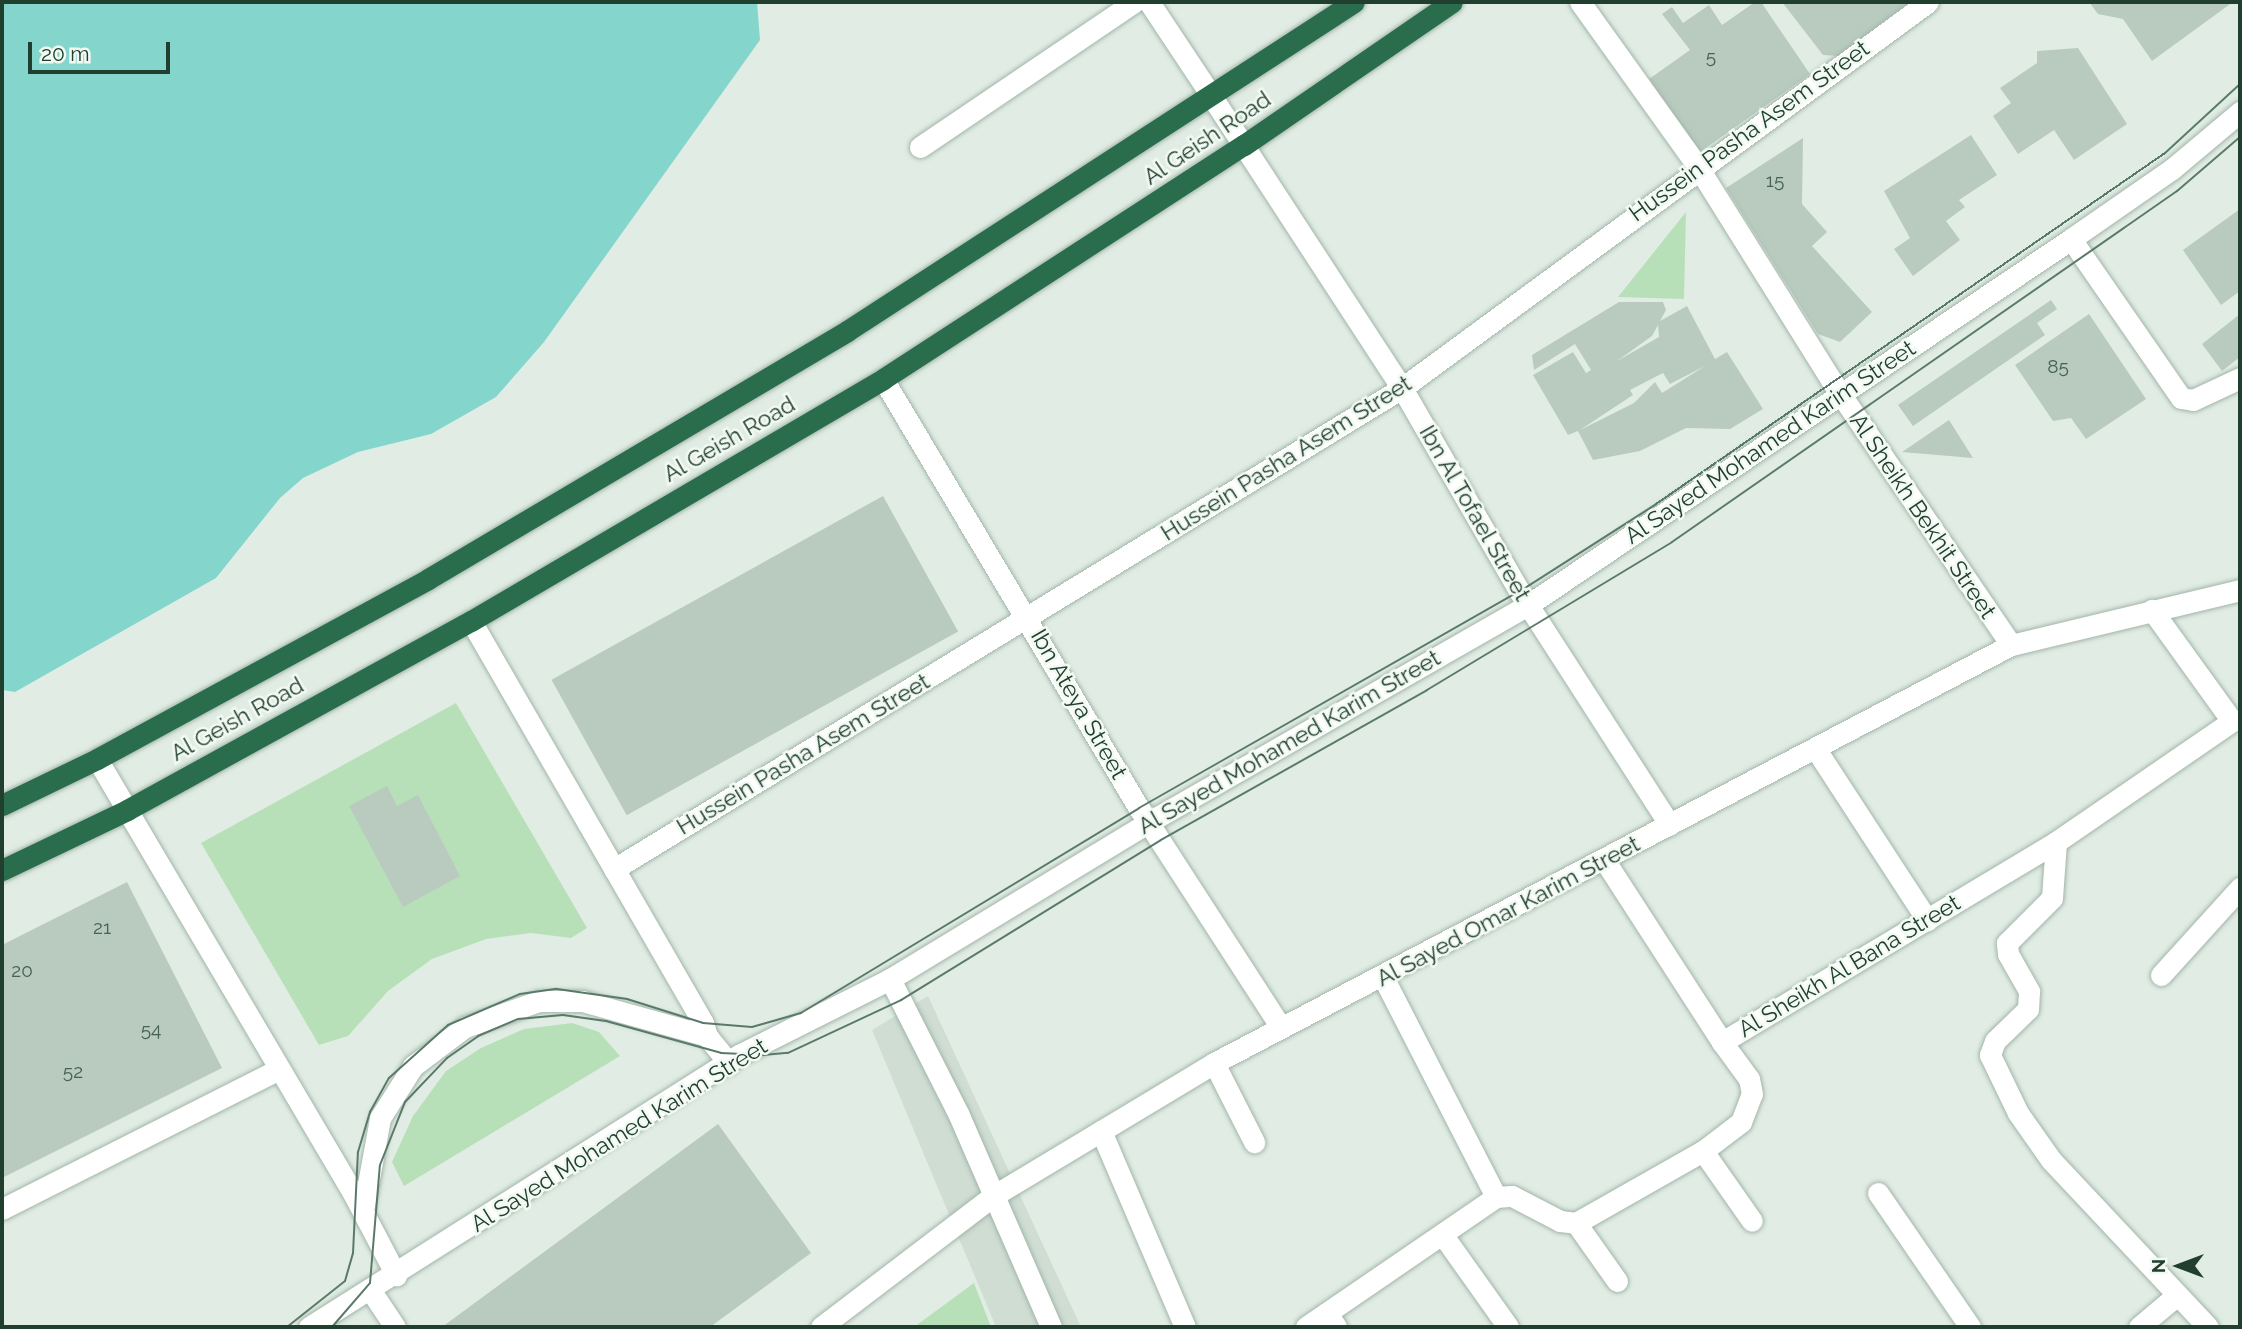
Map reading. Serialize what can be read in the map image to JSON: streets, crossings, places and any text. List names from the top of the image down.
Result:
{
  "streets": {
    "highway": ["Al Geish Road"],
    "street": [
      "Hussein Pasha Asem Street",
      "Al Sayed Mohamed Karim Street",
      "Ibn Al Tofael Street",
      "Al Sheikh Bekhit Street",
      "Ibn Ateya Street",
      "Al Sayed Omar Karim Street",
      "Al Sheikh Al Bana Street"
    ]
  },
  "crossings": [
    ["Hussein Pasha Asem Street", "Ibn Al Tofael Street"],
    ["Hussein Pasha Asem Street", "Al Sheikh Bekhit Street"],
    ["Hussein Pasha Asem Street", "Ibn Ateya Street"],
    ["Al Geish Road", "Ibn Al Tofael Street"],
    ["Al Geish Road", "Ibn Ateya Street"],
    ["Al Sayed Mohamed Karim Street", "Ibn Al Tofael Street"],
    ["Al Sayed Mohamed Karim Street", "Al Sheikh Bekhit Street"],
    ["Al Sayed Mohamed Karim Street", "Ibn Ateya Street"],
    ["Ibn Al Tofael Street", "Al Sayed Omar Karim Street"],
    ["Al Sheikh Bekhit Street", "Al Sayed Omar Karim Street"],
    ["Ibn Ateya Street", "Al Sayed Omar Karim Street"]
  ],
  "house_numbers": [
    "5",
    "15",
    "85",
    "21",
    "20",
    "54",
    "52"
  ],
  "scale_bar": "20 m",
  "north": "left"
}
